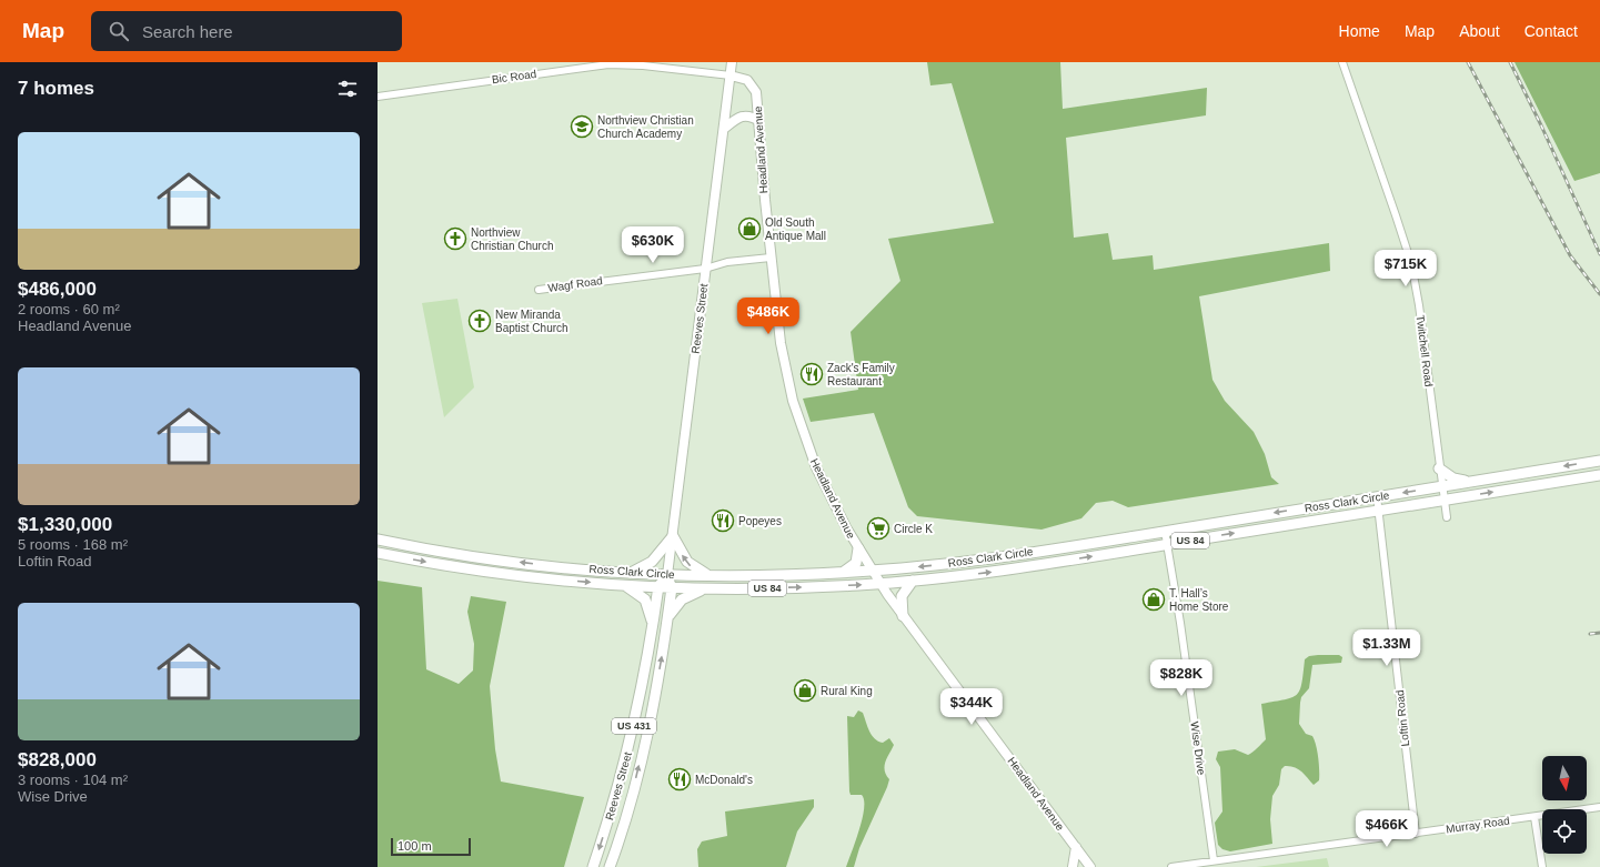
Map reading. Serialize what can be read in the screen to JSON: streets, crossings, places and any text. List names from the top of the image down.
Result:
{
  "streets": {
    "highway": [
      "Reeves Street",
      "Ross Clark Circle",
      "US 84",
      "US 431"
    ],
    "main road": ["Headland Avenue"],
    "street": [
      "Bic Road",
      "Wagf Road",
      "Twitchell Road",
      "Loftin Road",
      "Wise Drive",
      "Murray Road"
    ]
  },
  "crossings": [
    ["Bic Road", "Headland Avenue"],
    ["Bic Road", "Reeves Street"],
    ["Headland Avenue", "Wagf Road"],
    ["Headland Avenue", "Reeves Street"],
    ["Headland Avenue", "Ross Clark Circle"],
    ["Wagf Road", "Reeves Street"],
    ["Reeves Street", "Ross Clark Circle"],
    ["Reeves Street", "US 431"],
    ["Twitchell Road", "Ross Clark Circle"],
    ["Ross Clark Circle", "Loftin Road"],
    ["Ross Clark Circle", "US 431"],
    ["Ross Clark Circle", "Wise Drive"],
    ["Loftin Road", "Murray Road"],
    ["Wise Drive", "Murray Road"]
  ],
  "places": {
    "school or university": ["Northview Christian Church Academy"],
    "shop": ["Old South Antique Mall", "T. Hall’s Home Store", "Rural King"],
    "church": ["Northview Christian Church", "New Miranda Baptist Church"],
    "restaurant": ["Zack's Family Restaurant", "Popeyes", "McDonald's"],
    "supermarket": ["Circle K"]
  },
  "scale_bar": "100 m",
  "north": "bottom",
  "page": {
    "header": "Map",
    "search": "Search here",
    "nav": [
      "Home",
      "Map",
      "About",
      "Contact"
    ],
    "heading": "7 homes",
    "list": [
      {
        "name": "$486,000",
        "note": "2 rooms · 60 m² · Headland Avenue"
      },
      {
        "name": "$1,330,000",
        "note": "5 rooms · 168 m² · Loftin Road"
      },
      {
        "name": "$828,000",
        "note": "3 rooms · 104 m² · Wise Drive"
      }
    ],
    "price": [
      "$630K",
      "$715K",
      "$486K",
      "$1.33M",
      "$828K",
      "$344K",
      "$466K"
    ],
    "scale": "100 m"
  }
}
